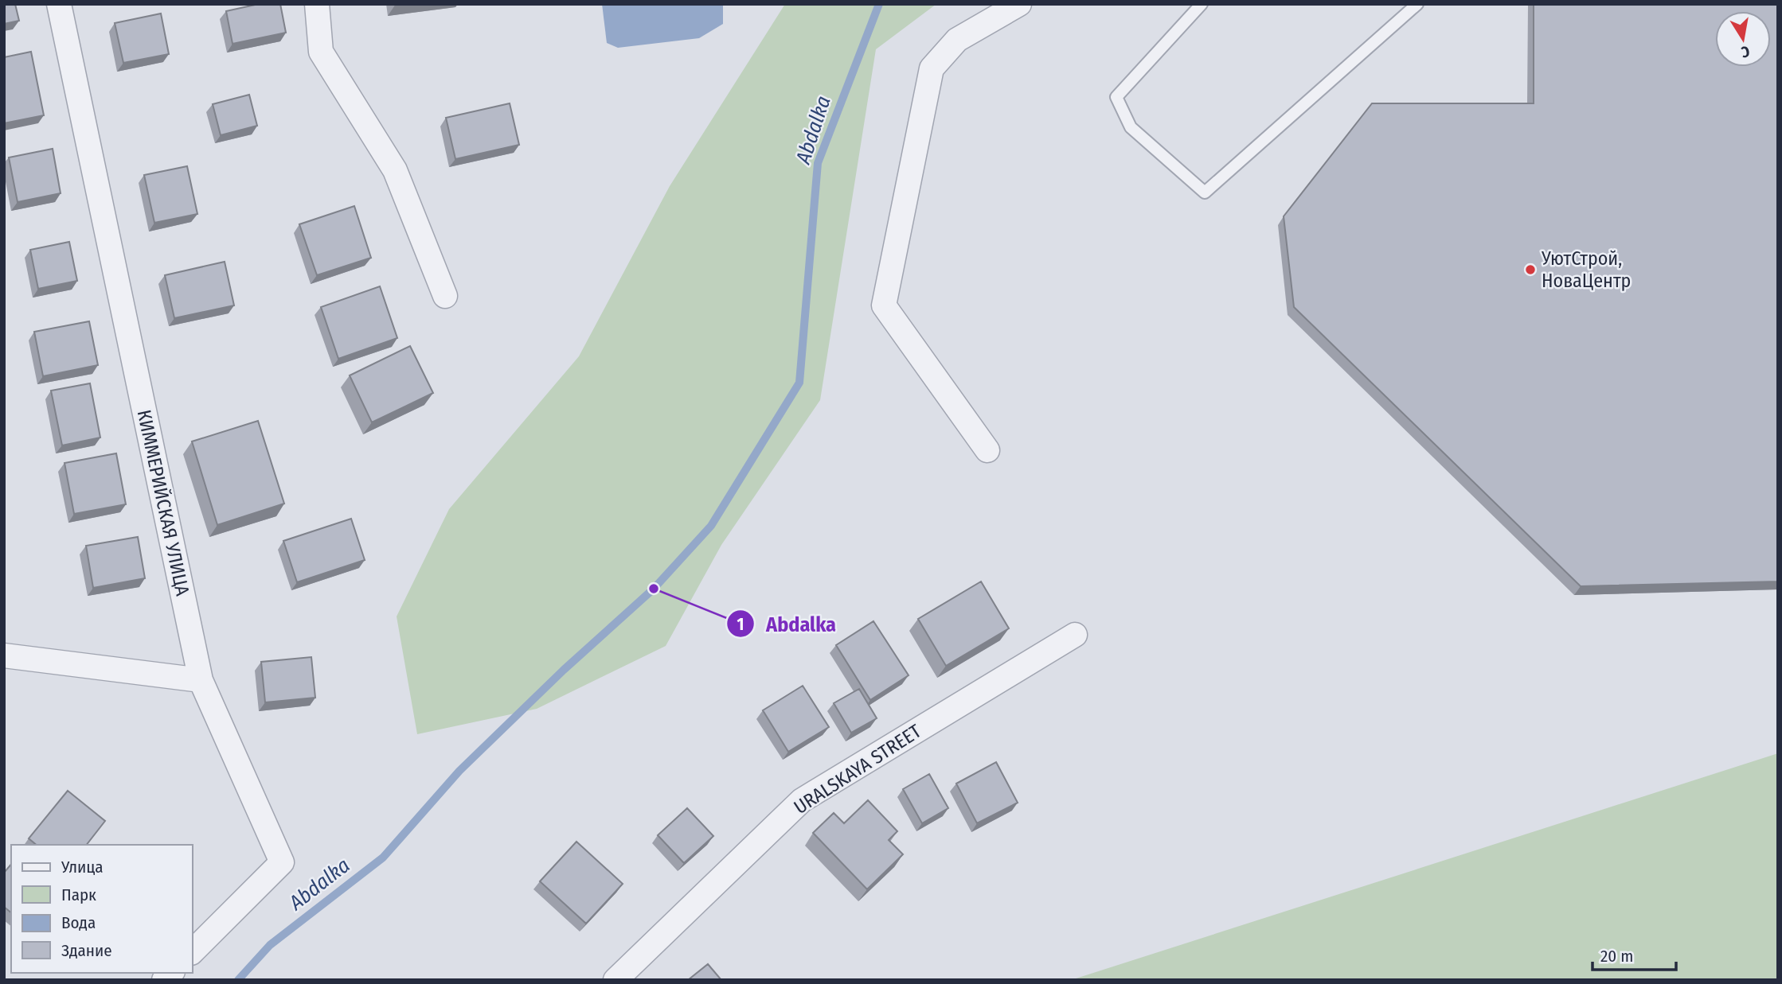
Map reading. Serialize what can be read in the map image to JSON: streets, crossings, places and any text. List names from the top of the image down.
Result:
{
  "streets": {
    "street": ["КИММЕРИЙСКАЯ УЛИЦА", "URALSKAYA STREET"]
  },
  "water": ["Abdalka"],
  "places": ["УютСтрой, НоваЦентр", "Abdalka"],
  "legend": [
    "Улица",
    "Парк",
    "Вода",
    "Здание"
  ],
  "scale_bar": "20 m",
  "north": "bottom"
}
